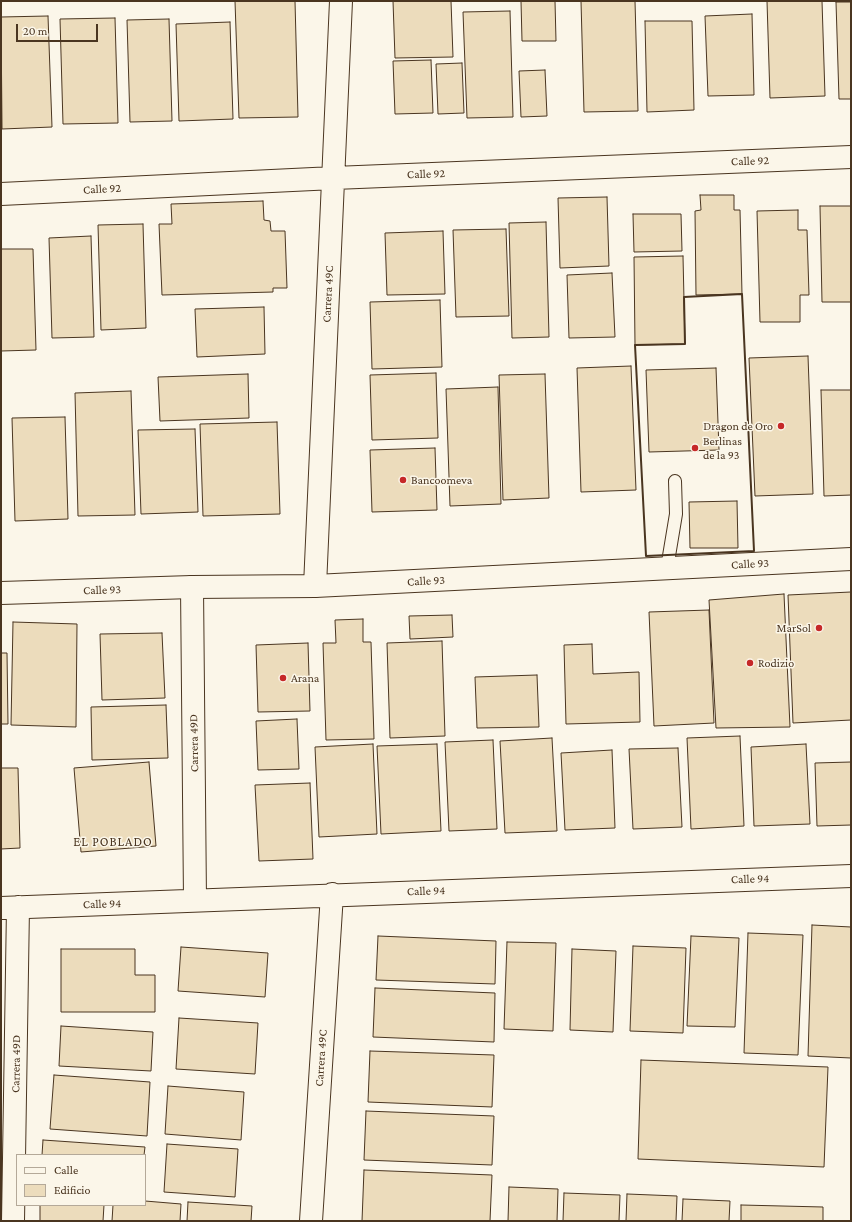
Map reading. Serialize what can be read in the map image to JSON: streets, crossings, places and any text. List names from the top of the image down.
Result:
{
  "streets": {
    "street": [
      "Calle 92",
      "Carrera 49C",
      "Calle 93",
      "Carrera 49D",
      "Calle 94"
    ]
  },
  "crossings": [
    ["Calle 92", "Carrera 49C"],
    ["Carrera 49C", "Calle 93"],
    ["Carrera 49C", "Calle 94"],
    ["Calle 93", "Carrera 49D"],
    ["Carrera 49D", "Calle 94"]
  ],
  "districts": ["EL POBLADO"],
  "places": [
    "Dragon de Oro",
    "Berlinas de la 93",
    "Bancoomeva",
    "MarSol",
    "Rodizio",
    "Arana"
  ],
  "legend": ["Calle", "Edificio"],
  "scale_bar": "20 m"
}
